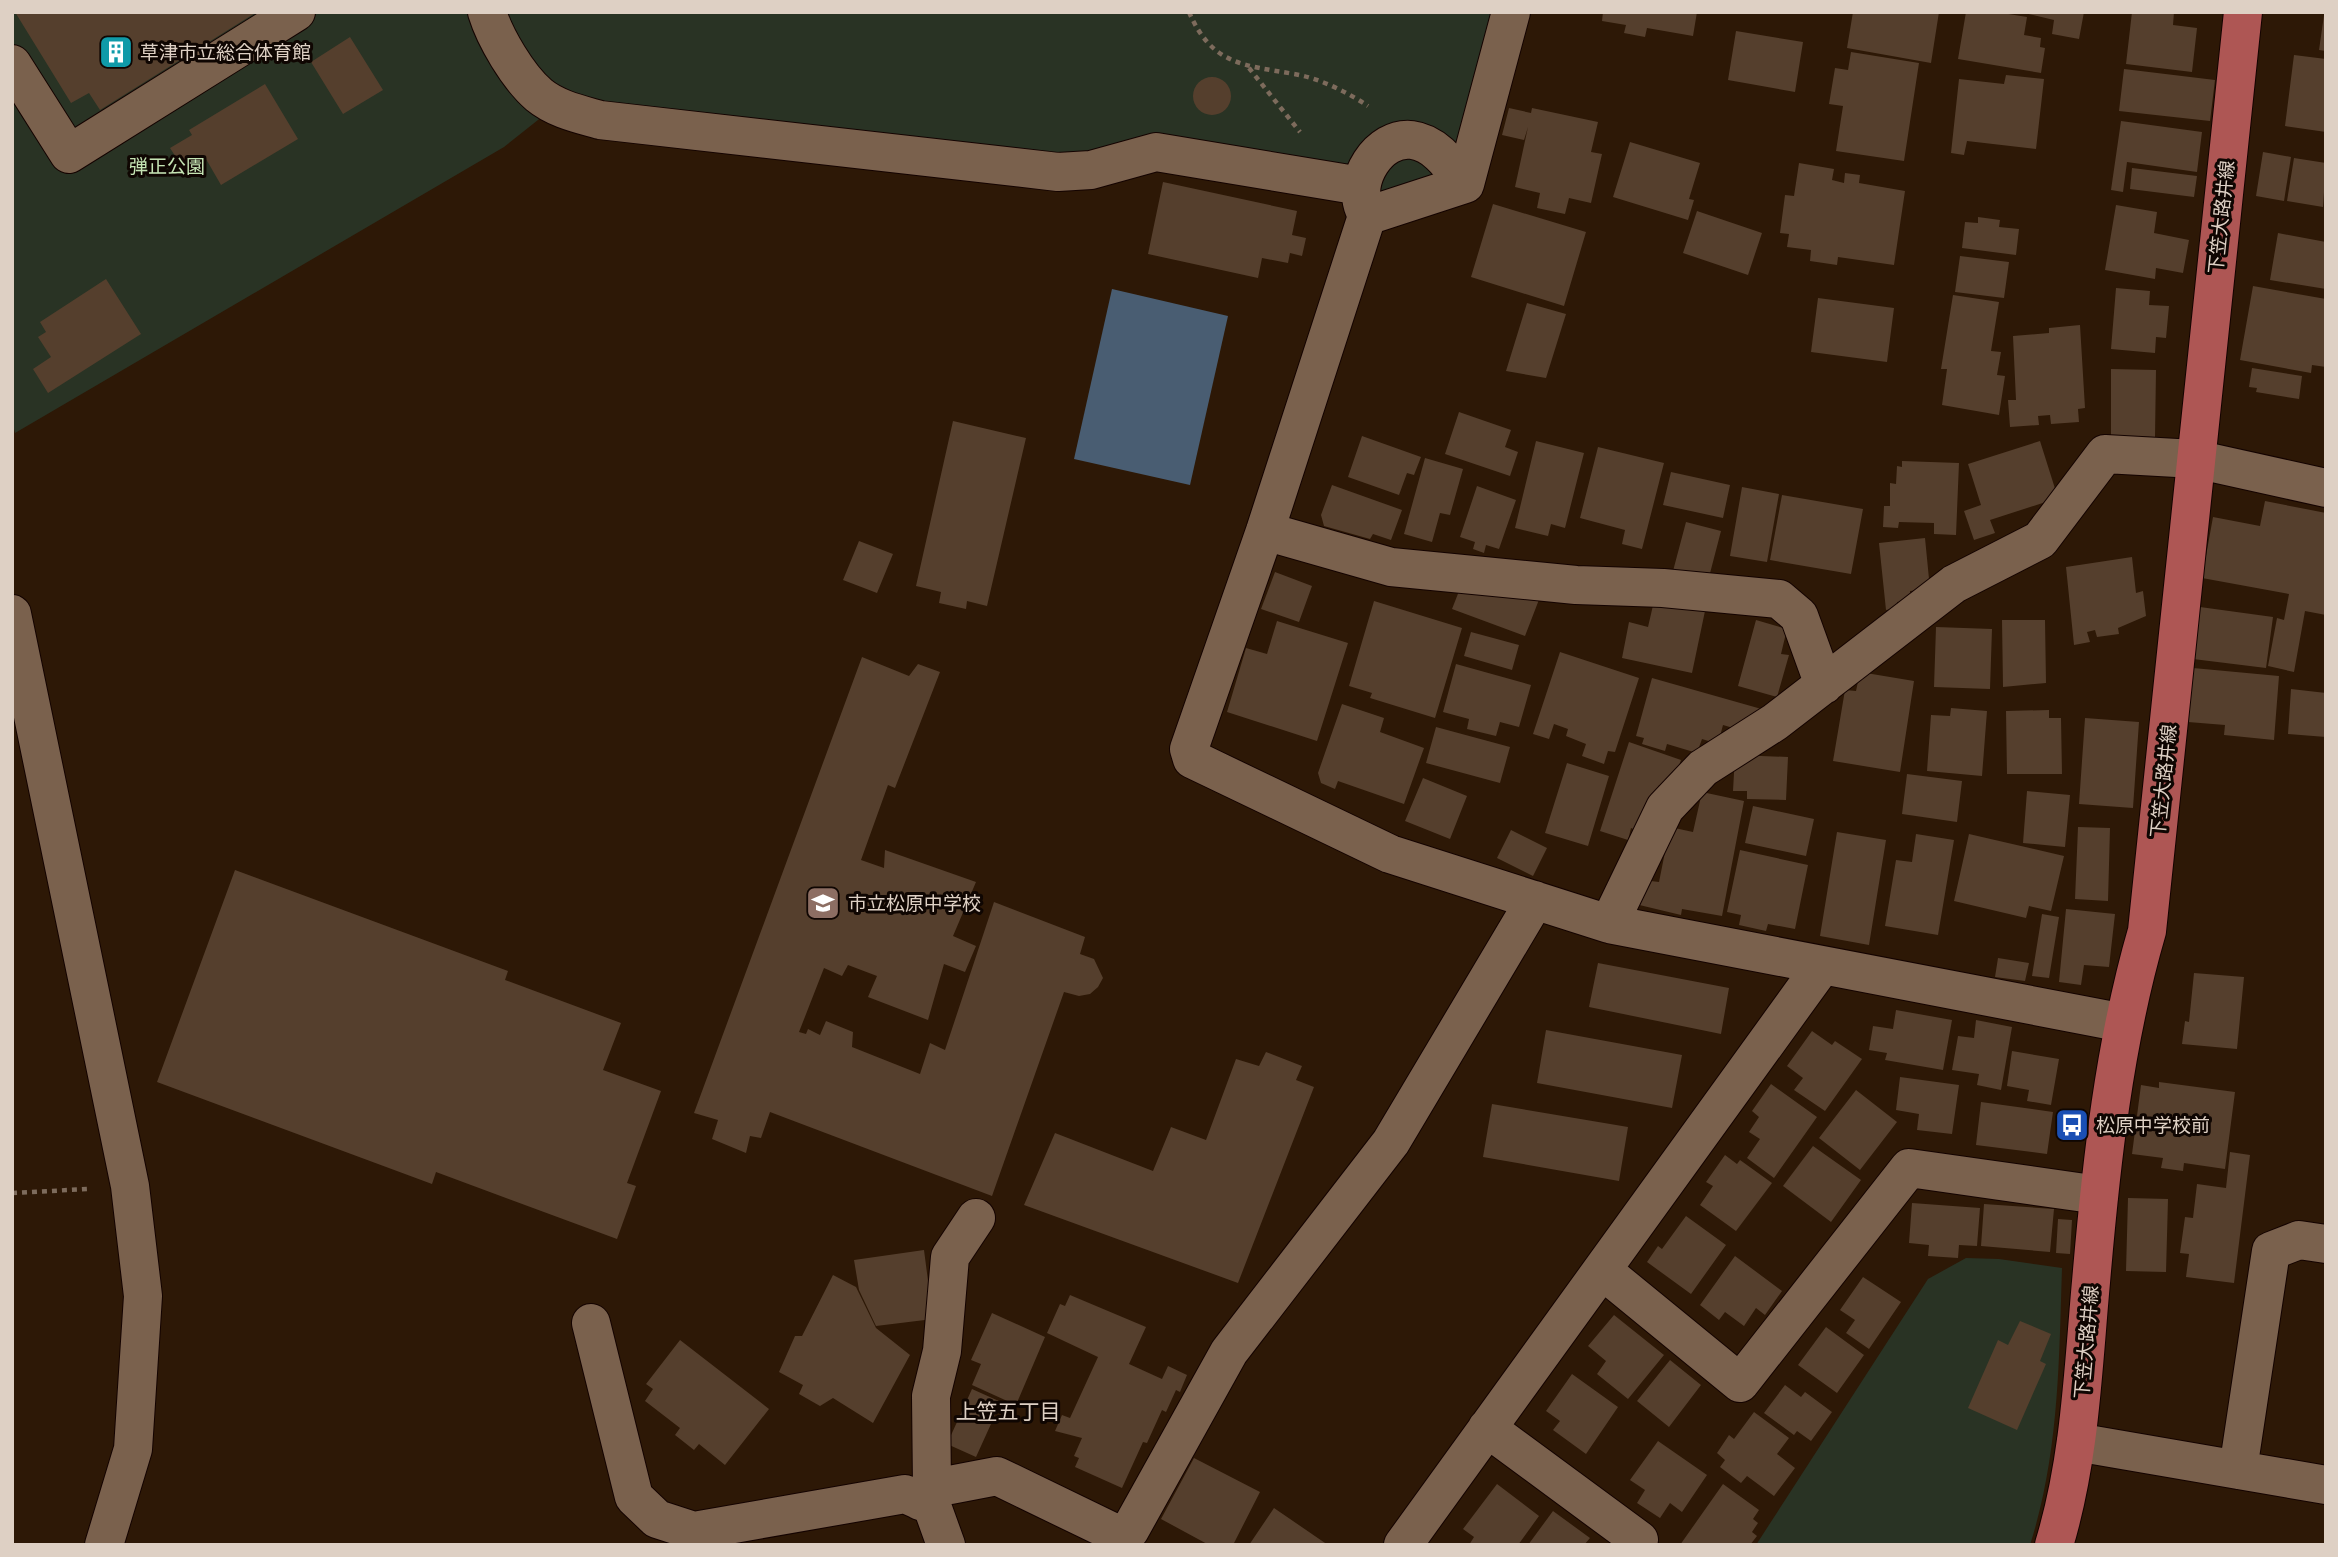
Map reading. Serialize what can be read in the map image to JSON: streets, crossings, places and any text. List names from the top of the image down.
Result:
{
  "streets": {
    "main road": ["下笠大路井線"]
  },
  "districts": ["上笠五丁目"],
  "parks": ["弾正公園"],
  "places": {
    "building": ["草津市立総合体育館"],
    "school or university": ["市立松原中学校"],
    "bus stop": ["松原中学校前"]
  }
}
